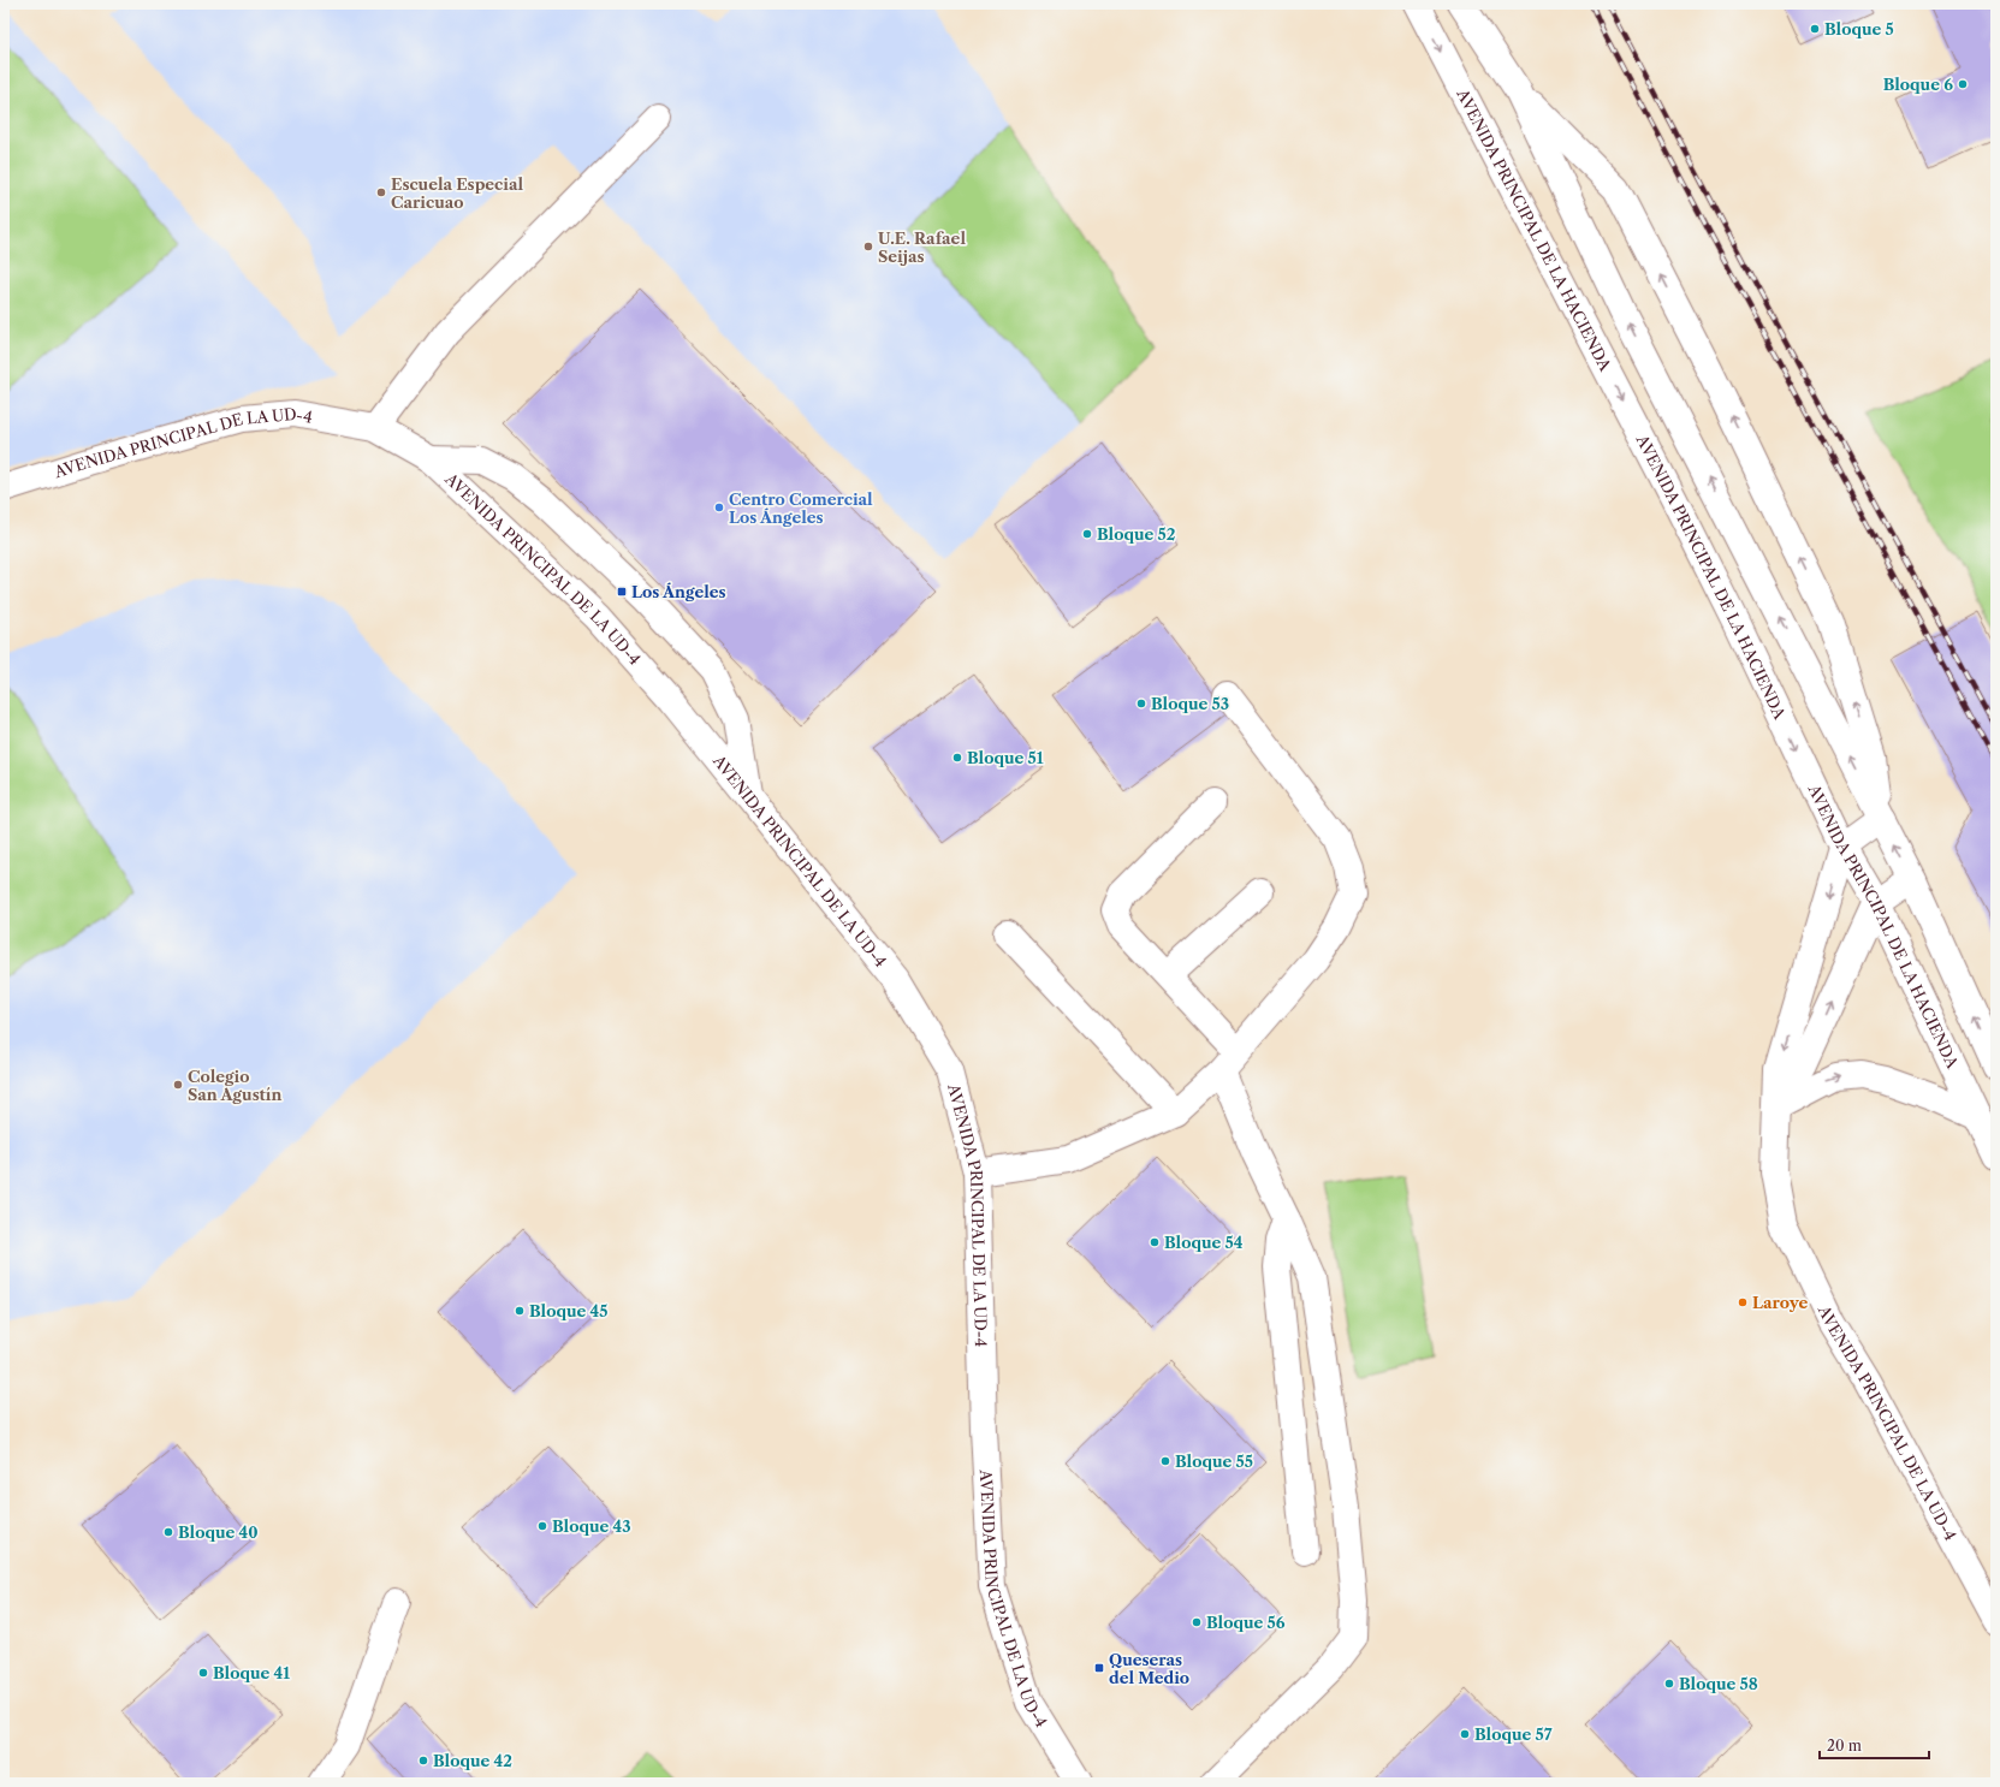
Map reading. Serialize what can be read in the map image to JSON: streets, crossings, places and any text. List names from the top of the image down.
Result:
{
  "streets": {
    "street": ["AVENIDA PRINCIPAL DE LA HACIENDA", "AVENIDA PRINCIPAL DE LA UD-4"]
  },
  "crossings": [
    ["AVENIDA PRINCIPAL DE LA HACIENDA", "AVENIDA PRINCIPAL DE LA UD-4"]
  ],
  "places": {
    "other": [
      "Bloque 5",
      "Bloque 6",
      "Escuela Especial Caricuao",
      "U.E. Rafael Seijas",
      "Centro Comercial Los Ángeles",
      "Bloque 52",
      "Bloque 53",
      "Bloque 51",
      "Colegio San Agustín",
      "Bloque 54",
      "Laroye",
      "Bloque 45",
      "Bloque 55",
      "Bloque 43",
      "Bloque 40",
      "Bloque 56",
      "Bloque 41",
      "Bloque 58",
      "Bloque 57",
      "Bloque 42"
    ],
    "transit": ["Los Ángeles", "Queseras del Medio"]
  },
  "scale_bar": "20 m"
}
